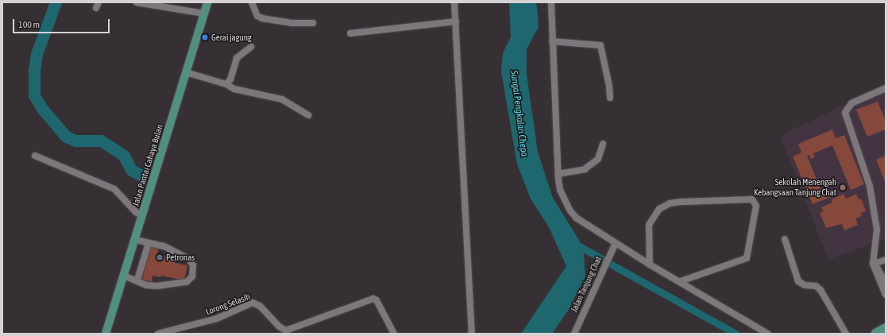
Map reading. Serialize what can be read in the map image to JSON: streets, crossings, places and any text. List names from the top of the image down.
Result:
{
  "streets": {
    "main road": ["Jalan Pantai Cahaya Bulan"],
    "street": ["Jalan Tanjung Chat", "Lorong Selasih"]
  },
  "water": ["Sungai Pengkalan Chepa"],
  "places": ["Gerai jagung", "Sekolah Menengah Kebangsaan Tanjung Chat", "Petronas"],
  "scale_bar": "100 m"
}
